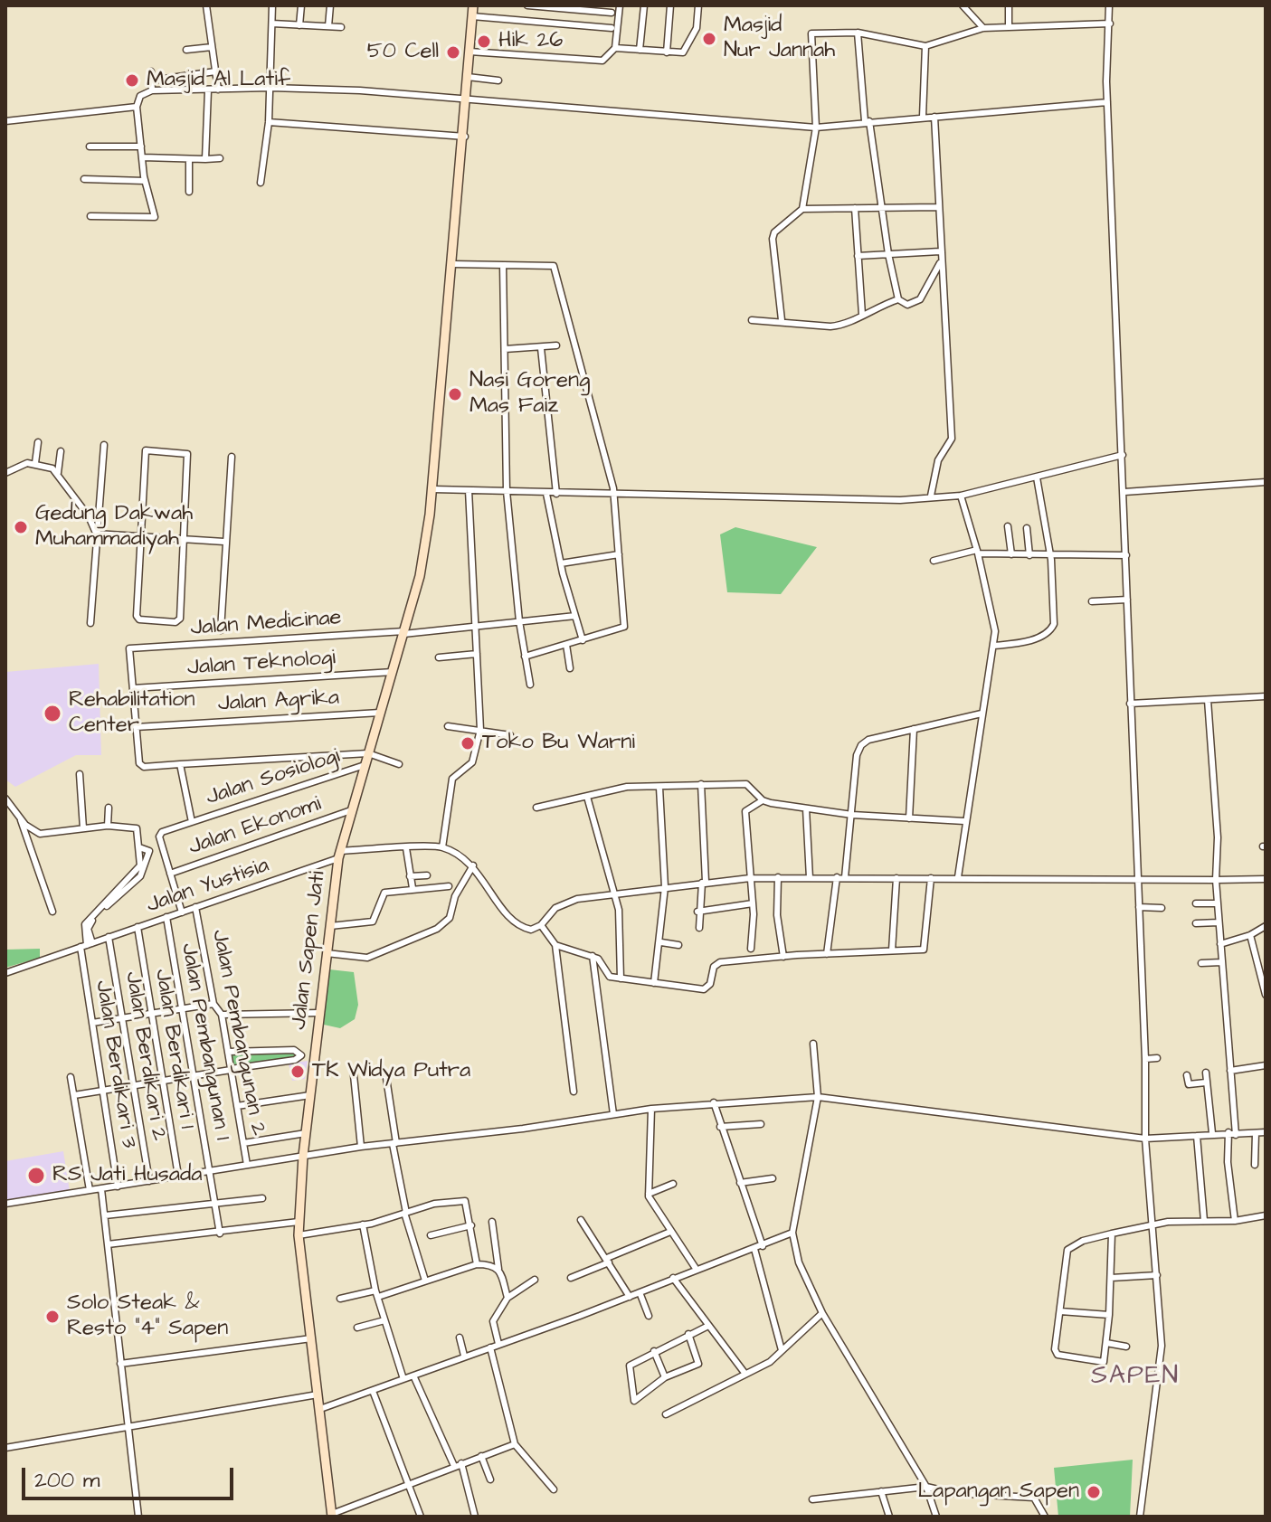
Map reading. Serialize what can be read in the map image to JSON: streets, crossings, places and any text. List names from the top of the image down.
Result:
{
  "streets": {
    "street": [
      "Jalan Medicinae",
      "Jalan Teknologi",
      "Jalan Agrika",
      "Jalan Sosiologi",
      "Jalan Ekonomi",
      "Jalan Yustisia",
      "Jalan Sapen Jati",
      "Jalan Pembangunan 2",
      "Jalan Pembangunan 1",
      "Jalan Berdikari 1",
      "Jalan Berdikari 2",
      "Jalan Berdikari 3"
    ]
  },
  "crossings": [
    ["Jalan Medicinae", "Jalan Teknologi"],
    ["Jalan Medicinae", "Jalan Sapen Jati"],
    ["Jalan Teknologi", "Jalan Sapen Jati"],
    ["Jalan Agrika", "Jalan Sapen Jati"],
    ["Jalan Sosiologi", "Jalan Ekonomi"],
    ["Jalan Sosiologi", "Jalan Sapen Jati"],
    ["Jalan Ekonomi", "Jalan Sapen Jati"],
    ["Jalan Yustisia", "Jalan Sapen Jati"],
    ["Jalan Yustisia", "Jalan Pembangunan 2"],
    ["Jalan Yustisia", "Jalan Pembangunan 1"],
    ["Jalan Yustisia", "Jalan Berdikari 1"],
    ["Jalan Yustisia", "Jalan Berdikari 2"],
    ["Jalan Yustisia", "Jalan Berdikari 3"]
  ],
  "districts": ["SAPEN"],
  "places": [
    "Masjid Nur Jannah",
    "Hik 26",
    "50 Cell",
    "Masjid Al Latif",
    "Nasi Goreng Mas Faiz",
    "Gedung Dakwah Muhammadiyah",
    "Rehabilitation Center",
    "Toko Bu Warni",
    "TK Widya Putra",
    "RS Jati Husada",
    "Solo Steak & Resto \"4\" Sapen",
    "Lapangan Sapen"
  ],
  "scale_bar": "200 m"
}
